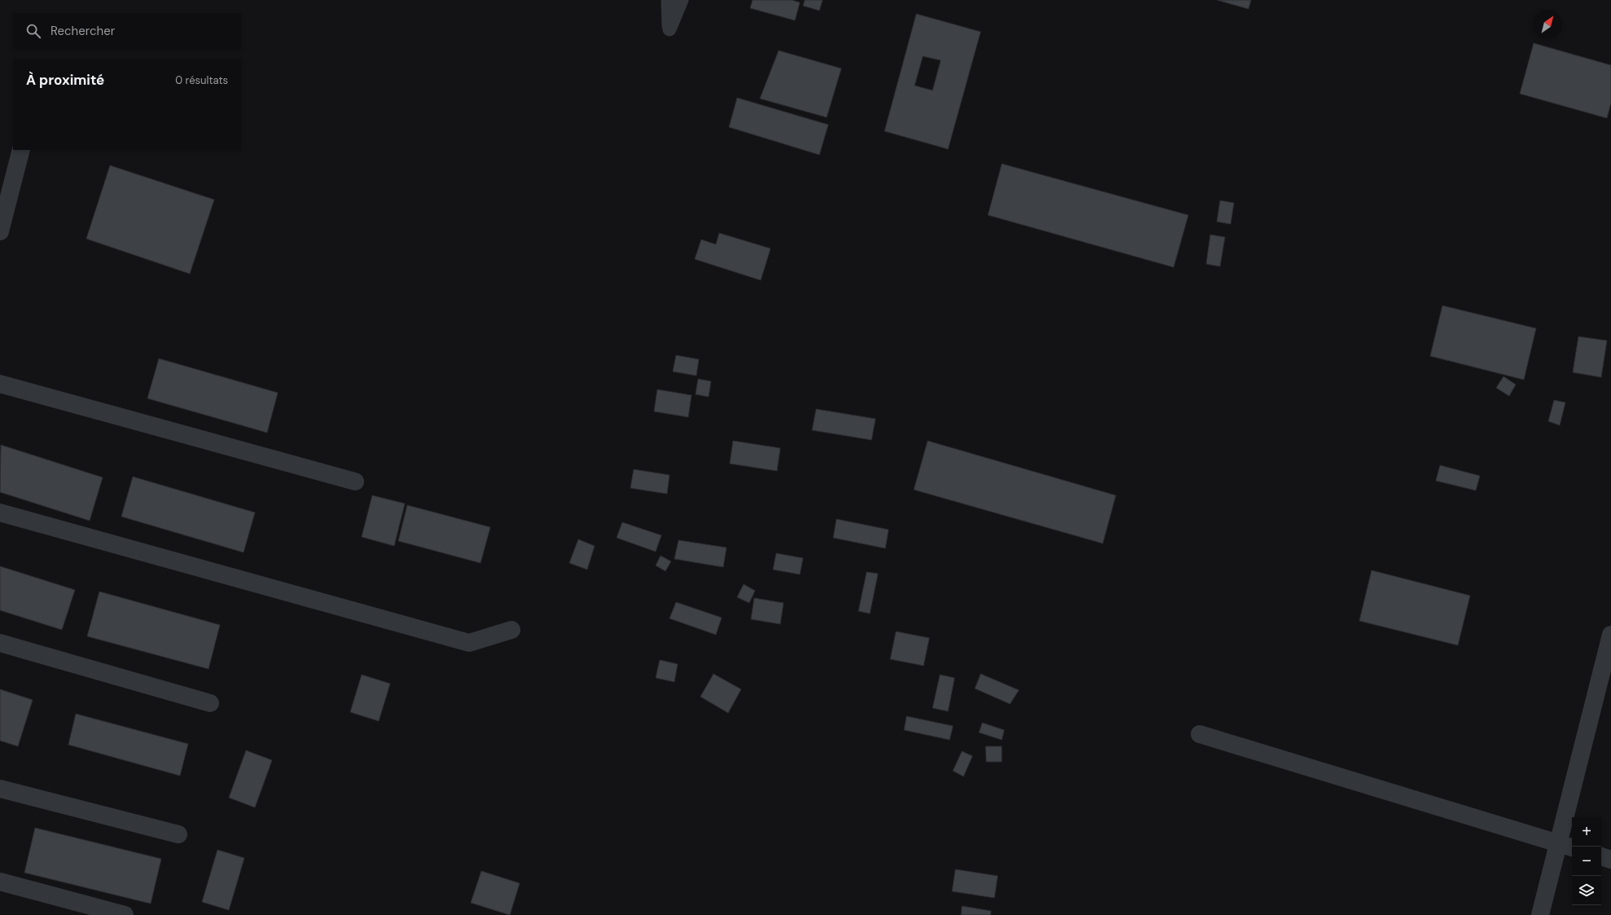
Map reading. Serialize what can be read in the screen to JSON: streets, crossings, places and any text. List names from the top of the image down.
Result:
{
  "north": "top right",
  "page": {
    "search": "Rechercher",
    "heading": ["À proximité", "0 résultats"],
    "map_buttons": ["+", "−"]
  }
}
